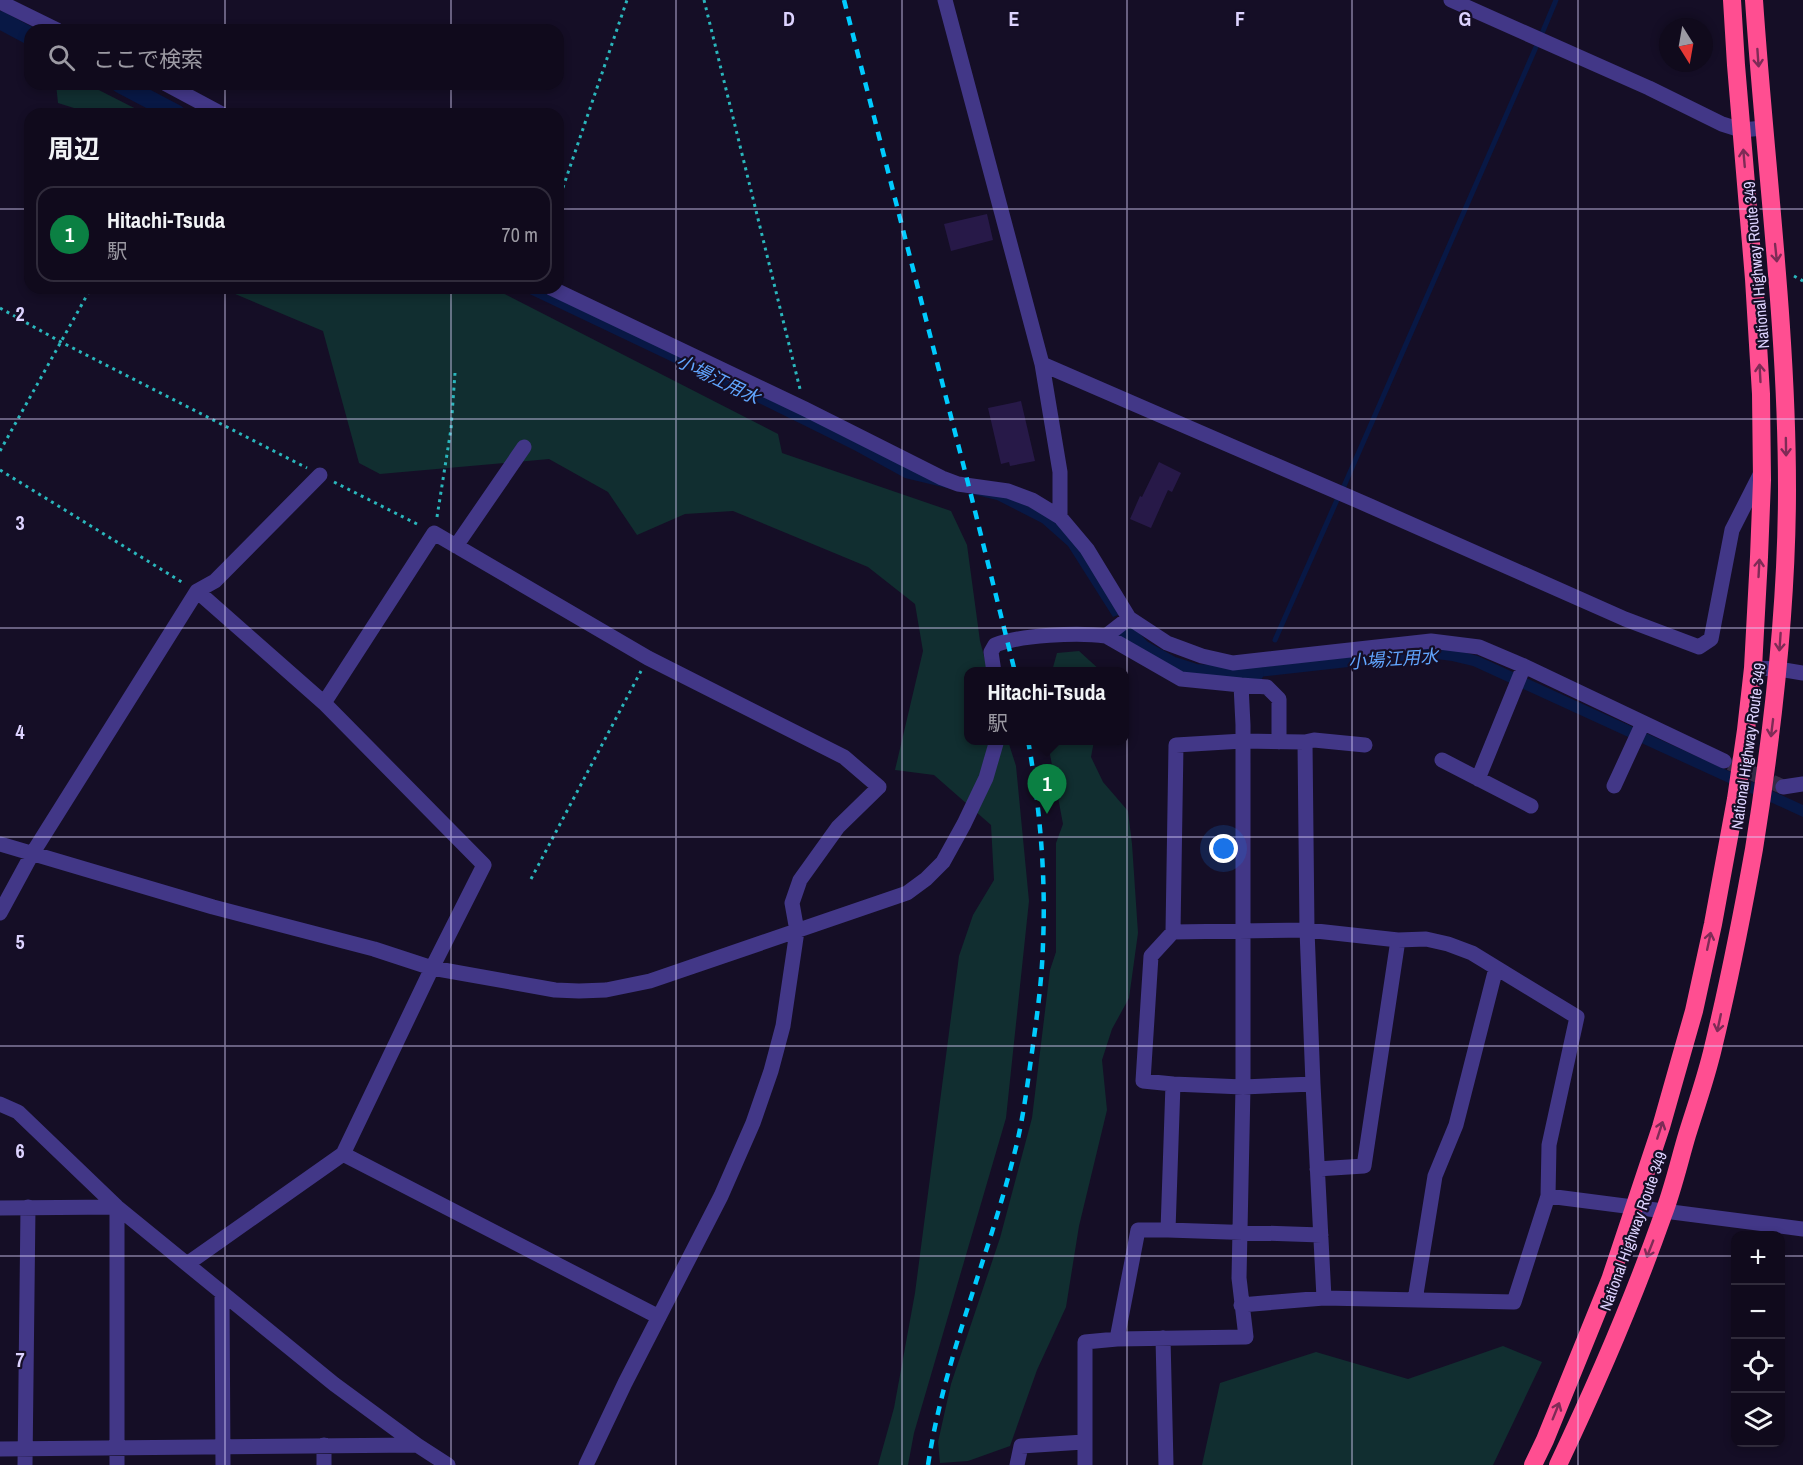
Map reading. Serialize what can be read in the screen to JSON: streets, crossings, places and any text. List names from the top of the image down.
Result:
{
  "streets": {
    "highway": ["National Highway Route 349"]
  },
  "water": ["小場江用水"],
  "north": "bottom",
  "page": {
    "search": "ここで検索",
    "heading": "周辺",
    "list": [
      {
        "mark": "1",
        "name": "Hitachi-Tsuda",
        "note": "駅",
        "value": "70 m"
      }
    ],
    "popup": ["Hitachi-Tsuda", "駅"],
    "pins": "1",
    "map_buttons": ["+", "−"]
  },
  "grid": {
    "columns": [
      "D",
      "E",
      "F",
      "G"
    ],
    "rows": [
      "2",
      "3",
      "4",
      "5",
      "6",
      "7"
    ]
  }
}
